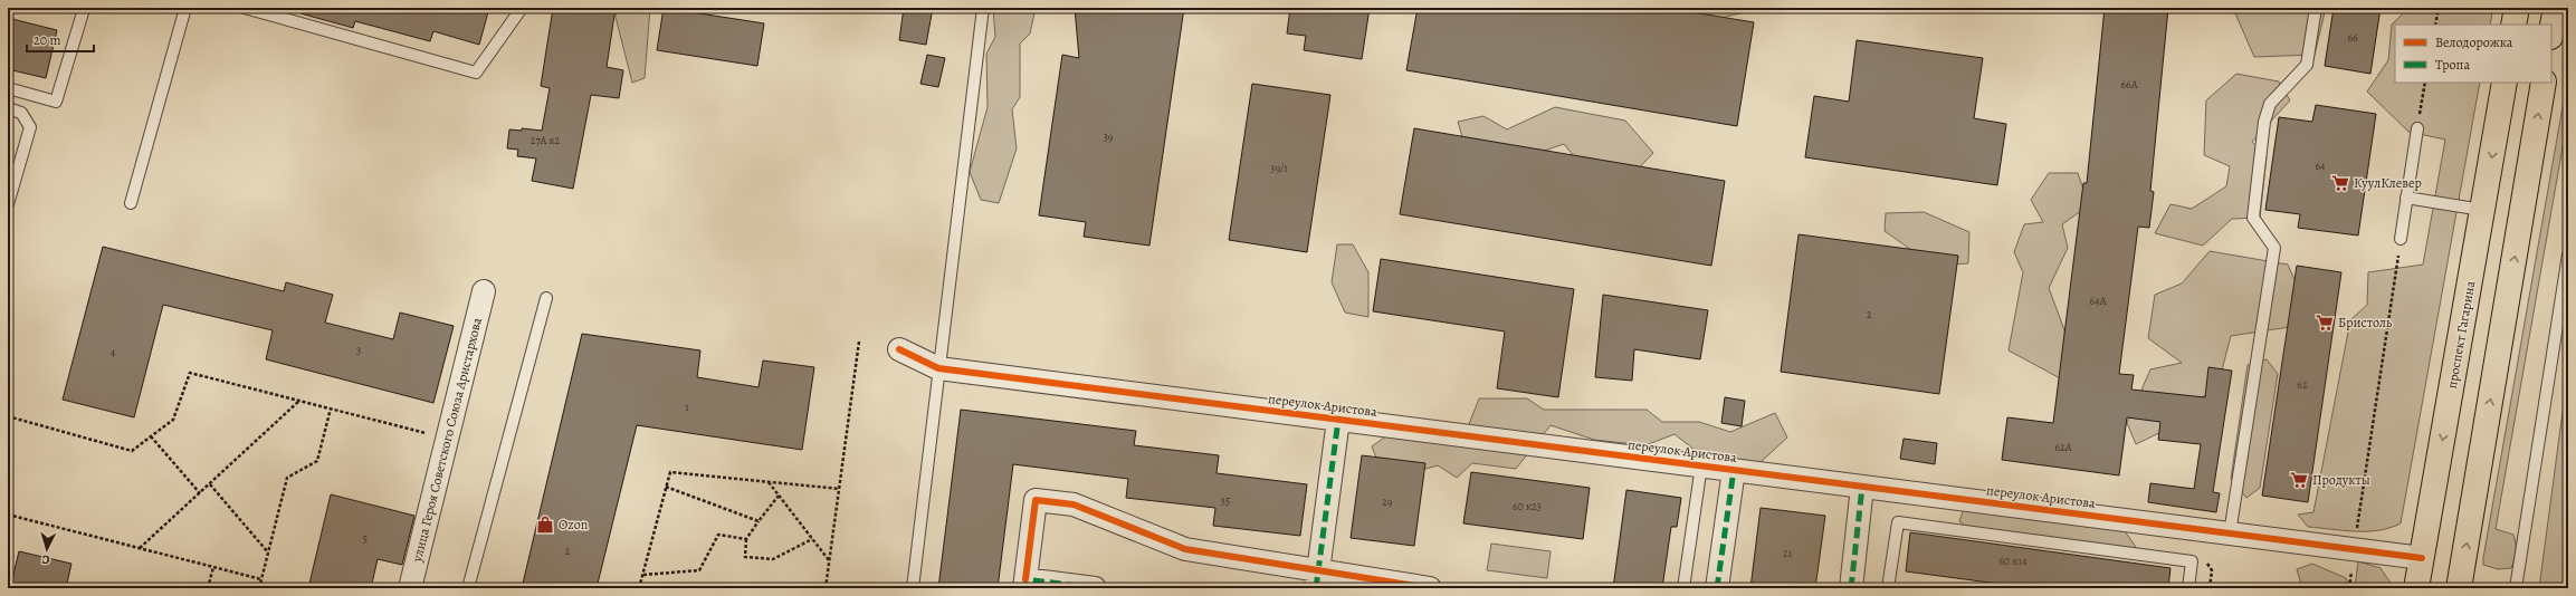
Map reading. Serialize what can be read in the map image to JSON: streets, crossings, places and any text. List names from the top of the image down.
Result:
{
  "streets": {
    "main road": ["проспект Гагарина"],
    "street": ["переулок Аристова", "улица Героя Советского Союза Аристархова"]
  },
  "crossings": [
    ["проспект Гагарина", "переулок Аристова"]
  ],
  "places": {
    "supermarket": ["КуулКлевер", "Бристоль", "Продукты"],
    "shop": ["Ozon"]
  },
  "house_numbers": [
    "66",
    "66А",
    "39",
    "27А к2",
    "64",
    "39/1",
    "64А",
    "2",
    "3",
    "4",
    "62",
    "1",
    "62А",
    "35",
    "29",
    "60 к23",
    "5",
    "2",
    "21",
    "60 к14"
  ],
  "legend": ["Велодорожка", "Тропа"],
  "scale_bar": "20 m",
  "north": "bottom"
}
